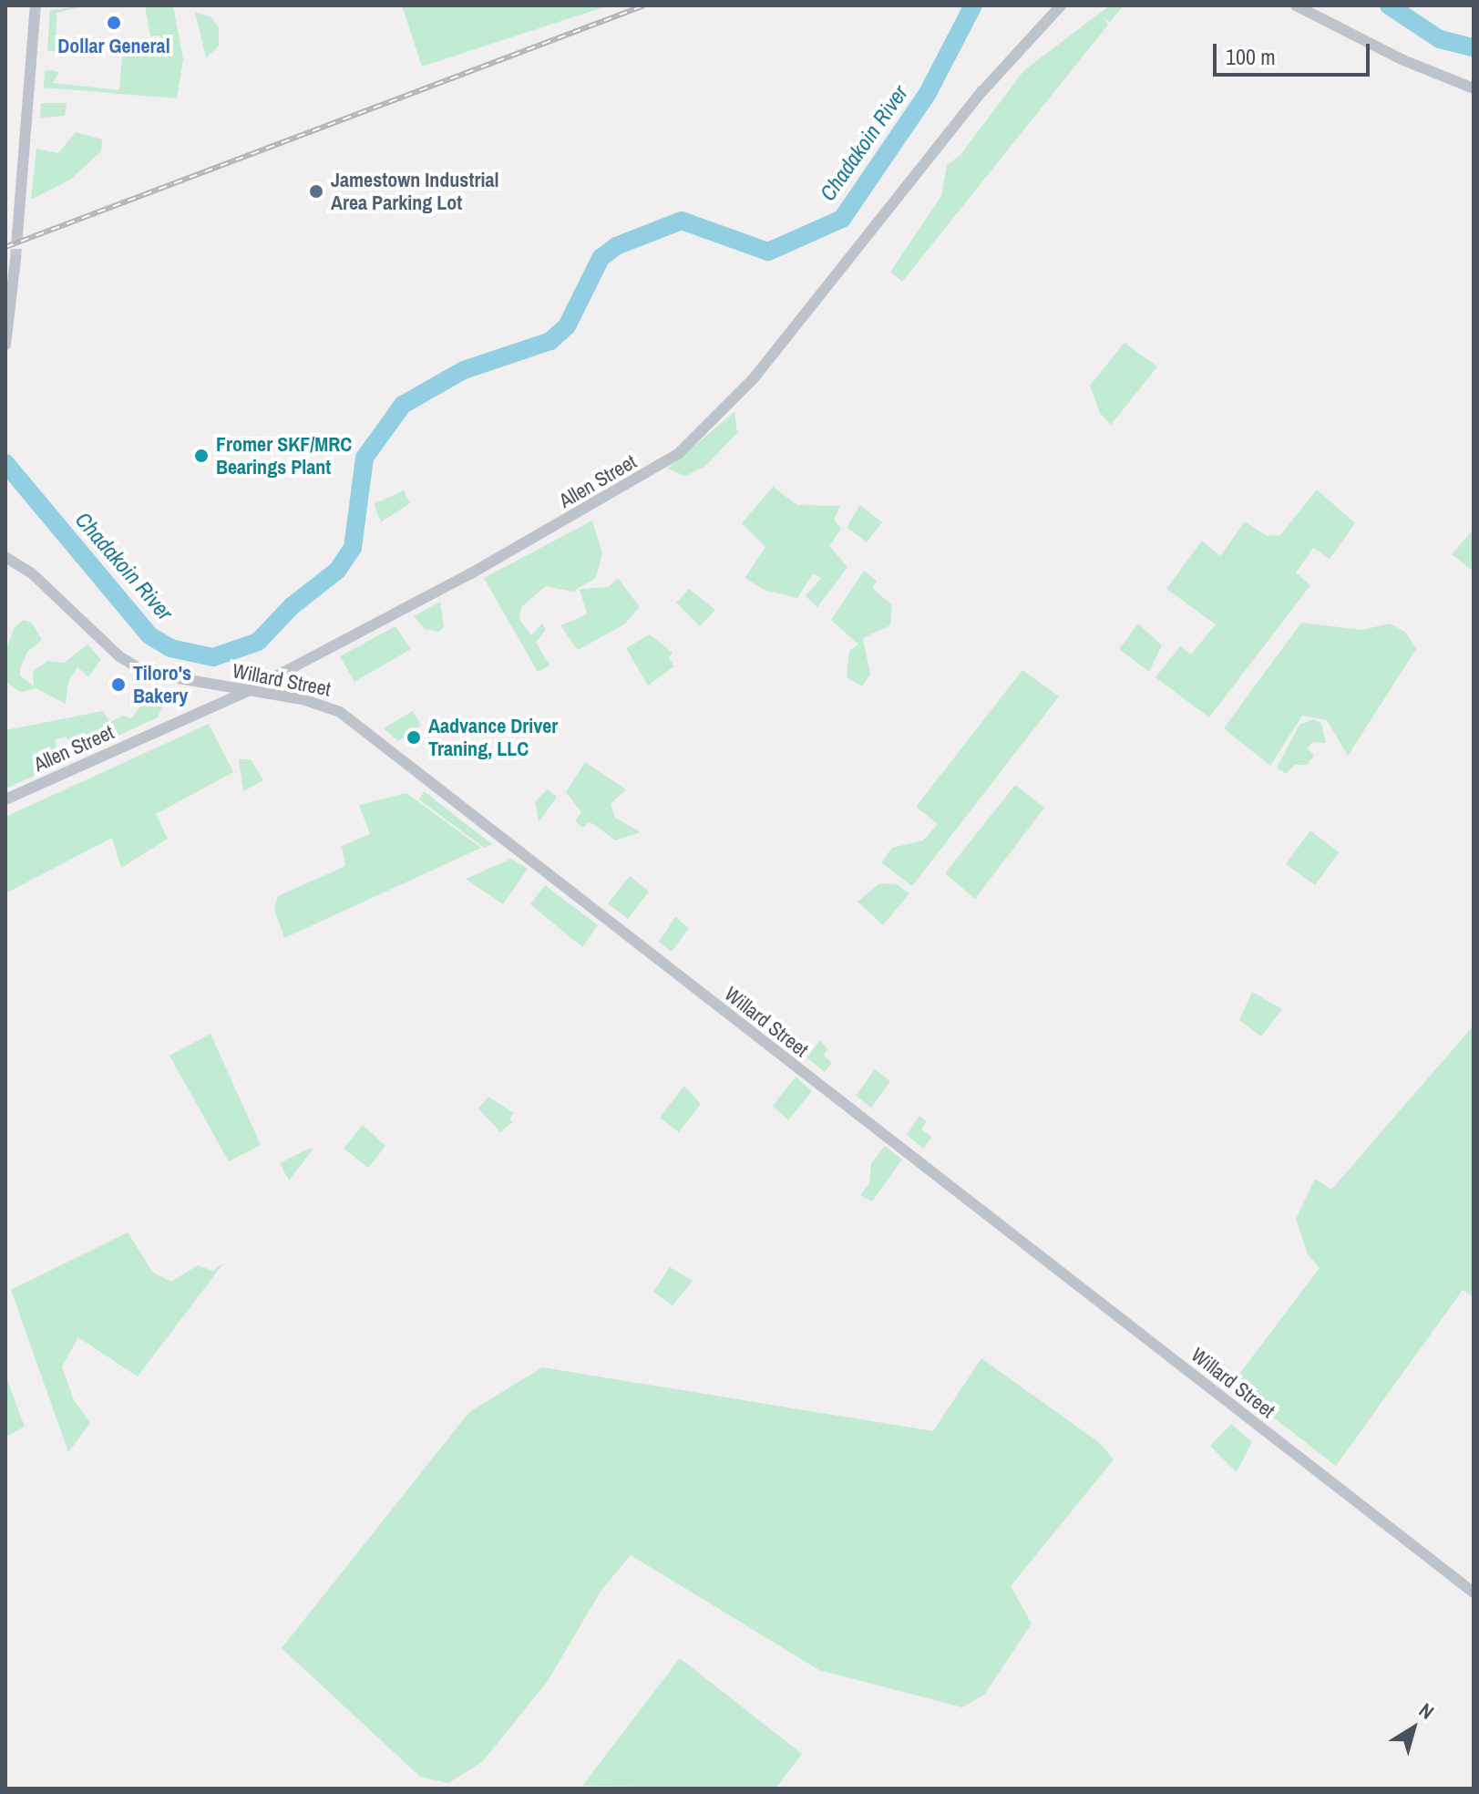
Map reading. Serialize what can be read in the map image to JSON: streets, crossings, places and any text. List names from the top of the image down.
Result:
{
  "streets": {
    "street": ["Allen Street", "Willard Street"]
  },
  "crossings": [
    ["Allen Street", "Willard Street"]
  ],
  "water": ["Chadakoin River"],
  "places": [
    "Dollar General",
    "Jamestown Industrial Area Parking Lot",
    "Fromer SKF/MRC Bearings Plant",
    "Tiloro's Bakery",
    "Aadvance Driver Traning, LLC"
  ],
  "scale_bar": "100 m",
  "north": "top right"
}
